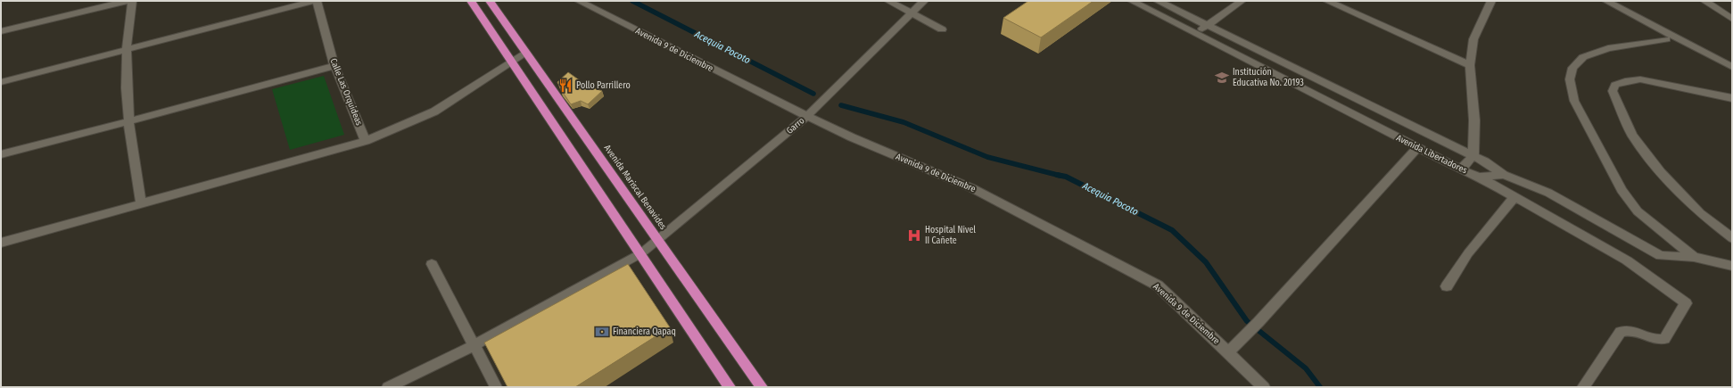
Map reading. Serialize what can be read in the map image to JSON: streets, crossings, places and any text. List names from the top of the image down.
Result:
{
  "streets": {
    "highway": ["Avenida Mariscal Benavides"],
    "street": [
      "Avenida 9 de Diciembre",
      "Calle Las Orquideas",
      "Garro",
      "Avenida Libertadores"
    ]
  },
  "crossings": [
    ["Avenida 9 de Diciembre", "Garro"],
    ["Garro", "Avenida Mariscal Benavides"]
  ],
  "water": ["Acequia Pocoto"],
  "places": {
    "school or university": ["Institución Educativa No. 20193"],
    "restaurant": ["Pollo Parrillero"],
    "hospital": ["Hospital Nivel II Cañete"],
    "bank": ["Financiera Qapaq"]
  }
}
